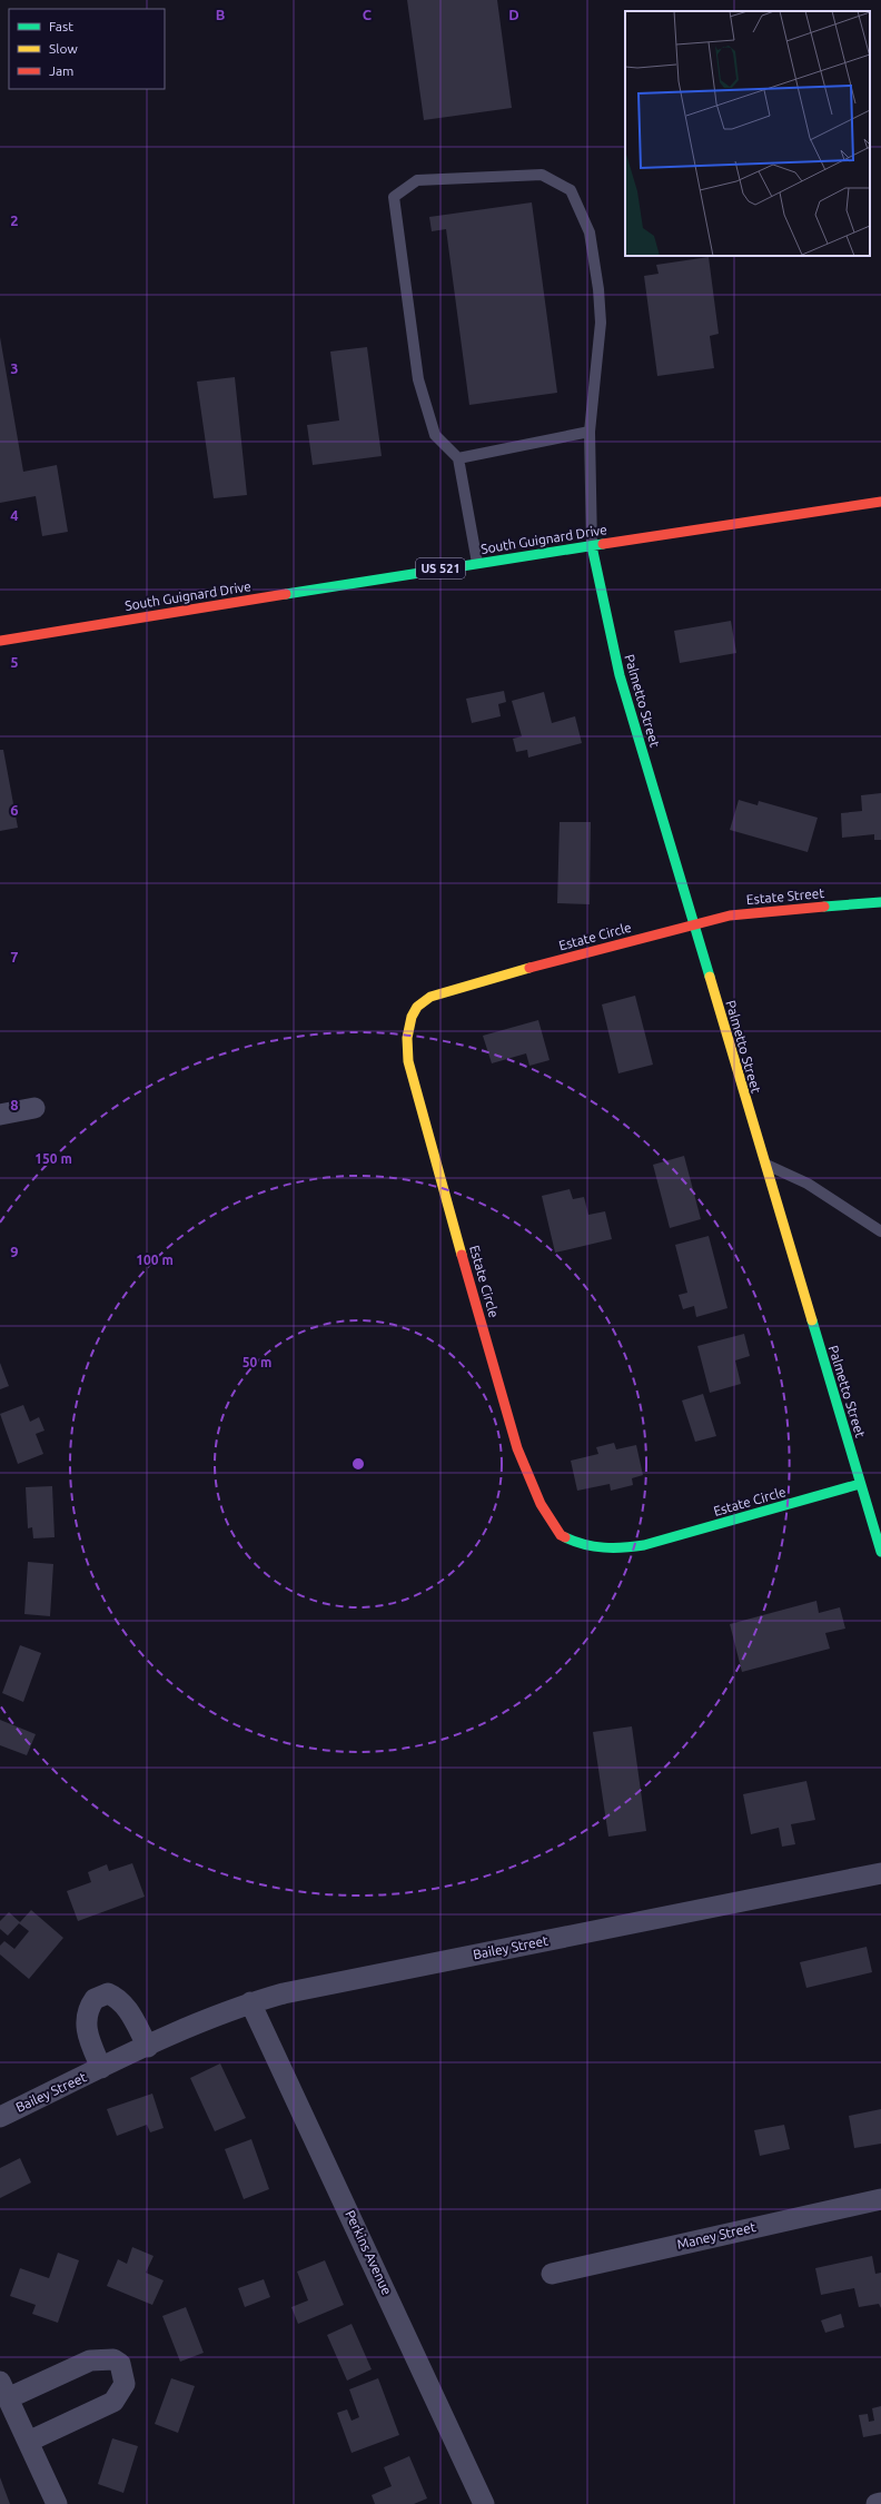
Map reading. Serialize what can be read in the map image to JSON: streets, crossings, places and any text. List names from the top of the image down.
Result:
{
  "streets": {
    "main road": [
      "South Guignard Drive",
      "US 521",
      "Palmetto Street",
      "Estate Street",
      "Estate Circle"
    ],
    "street": ["Bailey Street", "Maney Street", "Perkins Avenue"]
  },
  "crossings": [
    ["South Guignard Drive", "Palmetto Street"],
    ["Palmetto Street", "Estate Street"],
    ["Palmetto Street", "Estate Circle"],
    ["Estate Street", "Estate Circle"],
    ["Bailey Street", "Perkins Avenue"]
  ],
  "legend": ["Fast", "Slow", "Jam"],
  "grid": {
    "columns": ["B", "C", "D"],
    "rows": [
      "2",
      "3",
      "4",
      "5",
      "6",
      "7",
      "8",
      "9"
    ]
  },
  "rings": ["150 m", "100 m", "50 m"]
}
